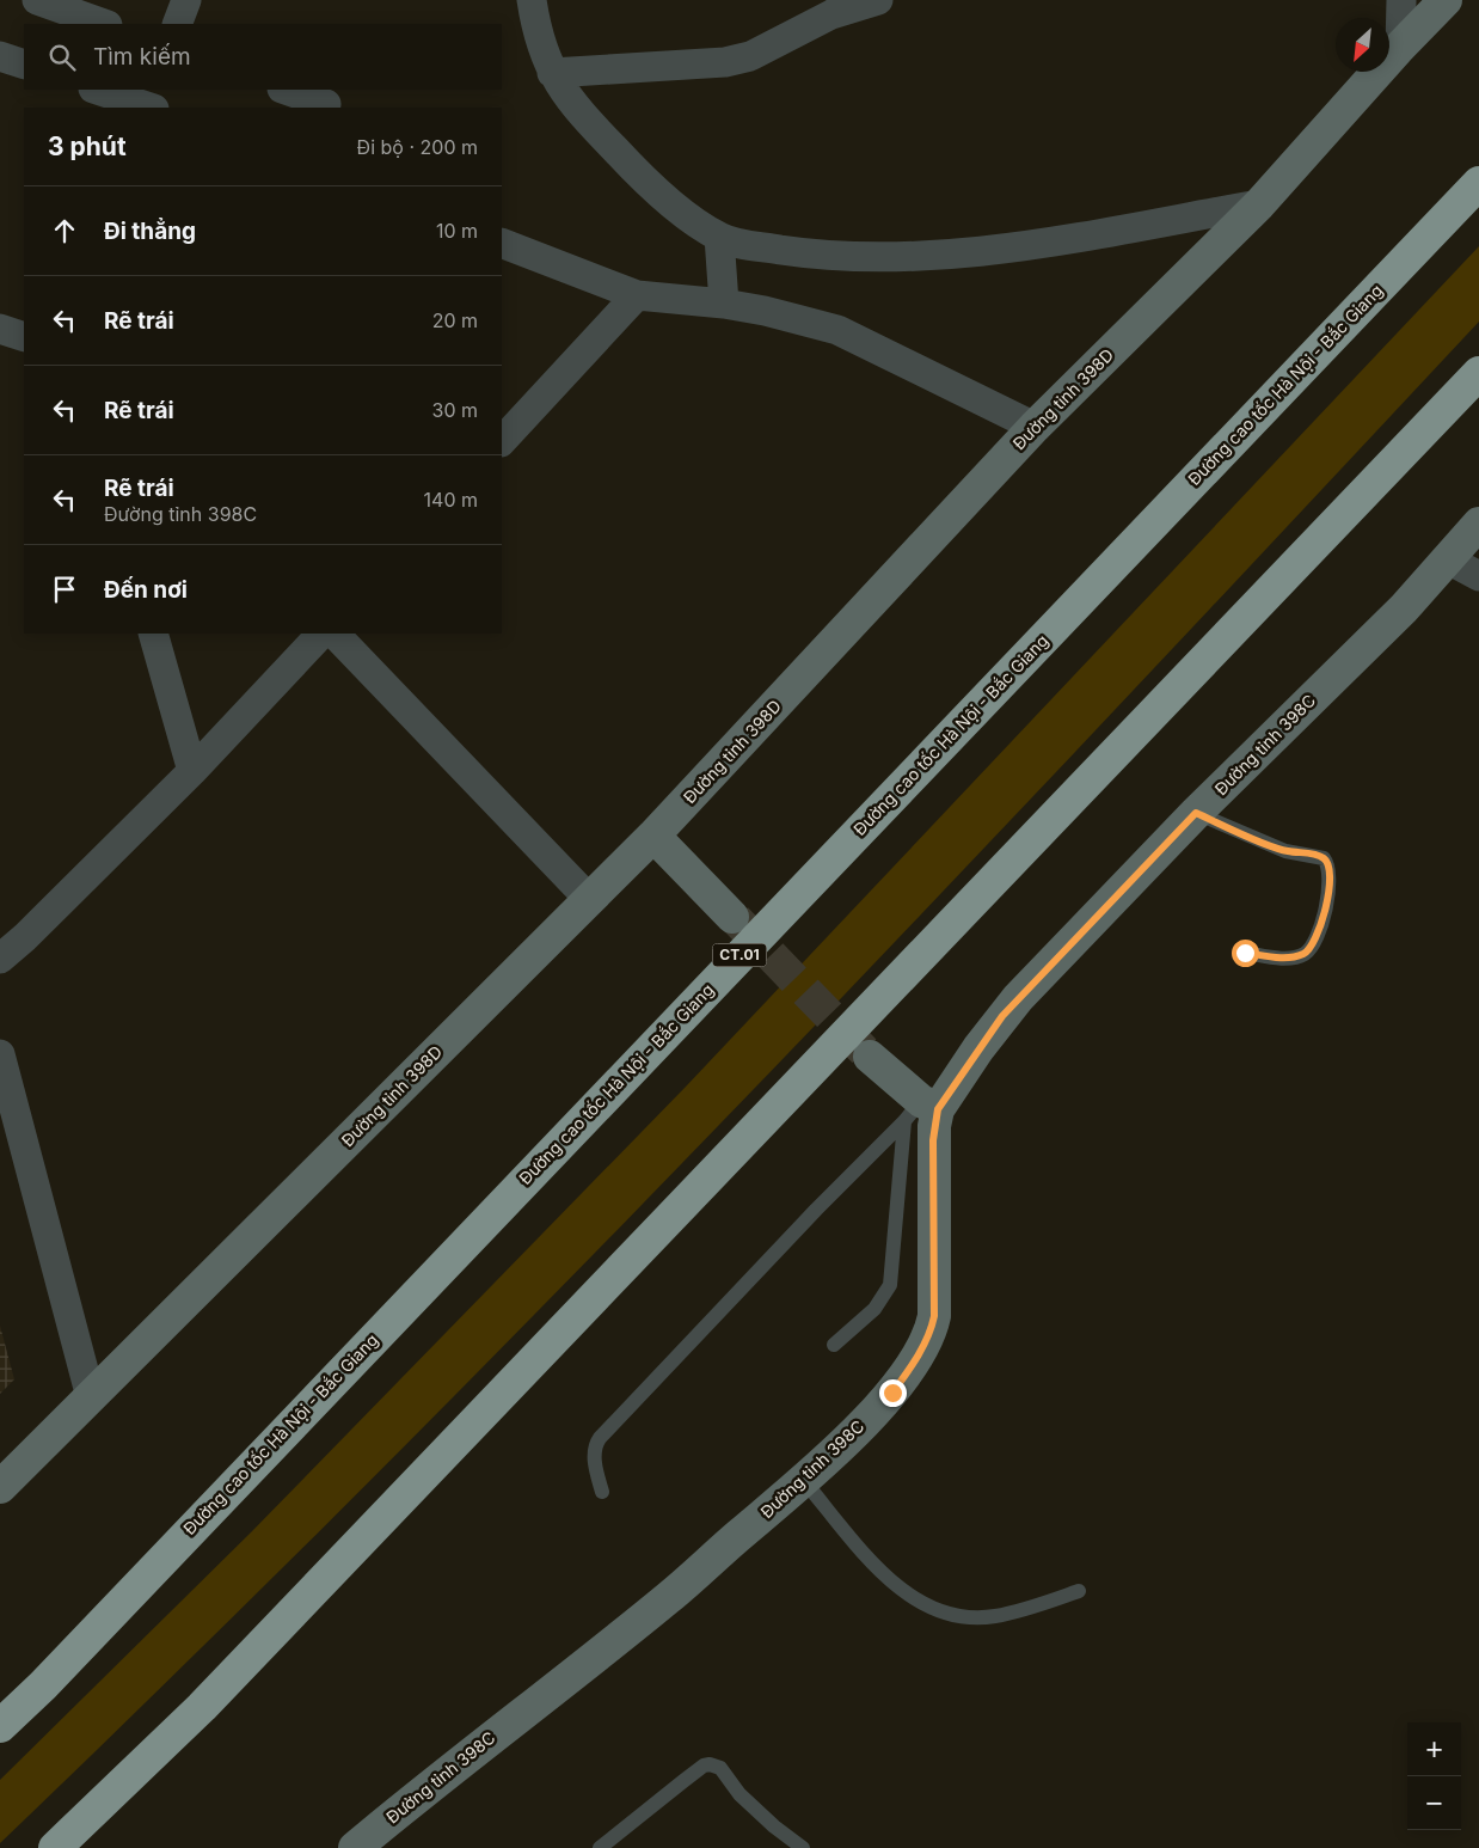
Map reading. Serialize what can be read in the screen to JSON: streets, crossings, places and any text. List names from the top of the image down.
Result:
{
  "streets": {
    "highway": ["Đường cao tốc Hà Nội - Bắc Giang", "CT.01"],
    "main road": ["Đường tỉnh 398D", "Đường tỉnh 398C"]
  },
  "north": "bottom left",
  "page": {
    "search": "Tìm kiếm",
    "heading": ["3 phút", "Đi bộ · 200 m"],
    "list": [
      ["Đi thẳng", "10 m"],
      ["Rẽ trái", "20 m"],
      ["Rẽ trái", "30 m"],
      ["Rẽ trái", "Đường tỉnh 398C", "140 m"],
      "Đến nơi"
    ],
    "map_buttons": ["+", "−"]
  }
}
